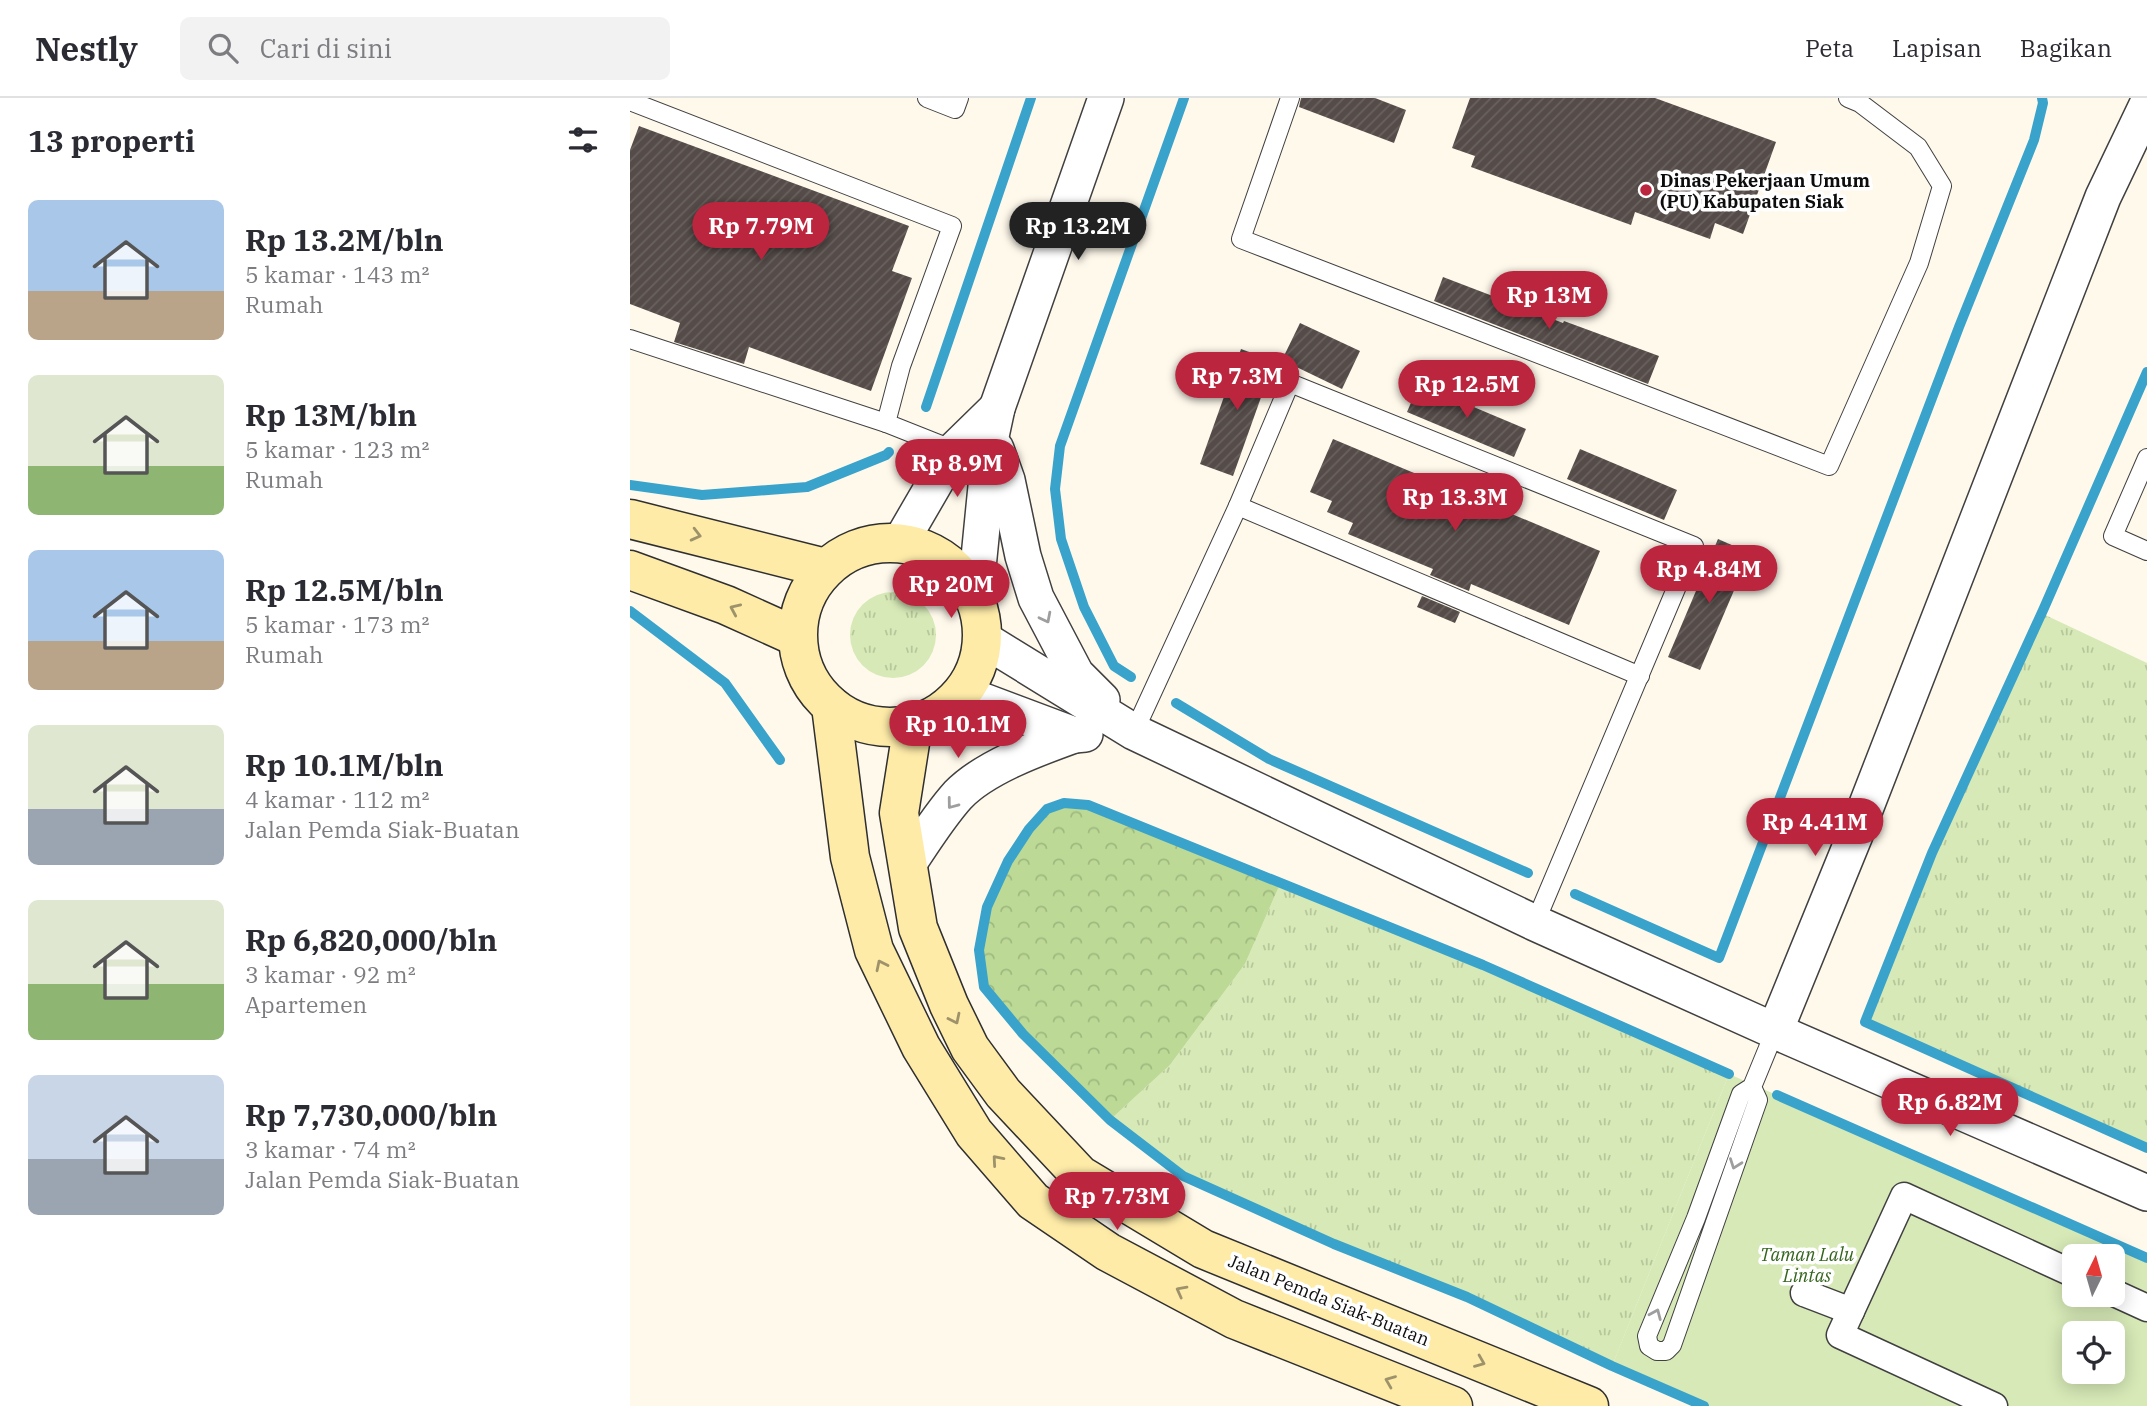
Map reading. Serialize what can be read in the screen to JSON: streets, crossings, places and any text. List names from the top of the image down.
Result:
{
  "streets": {
    "main road": ["Jalan Pemda Siak-Buatan"]
  },
  "parks": ["Taman Lalu Lintas"],
  "places": ["Dinas Pekerjaan Umum (PU) Kabupaten Siak"],
  "north": "top",
  "page": {
    "header": "Nestly",
    "search": "Cari di sini",
    "nav": ["Peta", "Lapisan", "Bagikan"],
    "heading": "13 properti",
    "list": [
      {
        "name": "Rp 13.2M/bln",
        "note": "5 kamar · 143 m² · Rumah"
      },
      {
        "name": "Rp 13M/bln",
        "note": "5 kamar · 123 m² · Rumah"
      },
      {
        "name": "Rp 12.5M/bln",
        "note": "5 kamar · 173 m² · Rumah"
      },
      {
        "name": "Rp 10.1M/bln",
        "note": "4 kamar · 112 m² · Jalan Pemda Siak-Buatan"
      },
      {
        "name": "Rp 6,820,000/bln",
        "note": "3 kamar · 92 m² · Apartemen"
      },
      {
        "name": "Rp 7,730,000/bln",
        "note": "3 kamar · 74 m² · Jalan Pemda Siak-Buatan"
      }
    ],
    "price": [
      "Rp 7.79M",
      "Rp 13.2M",
      "Rp 13M",
      "Rp 7.3M",
      "Rp 12.5M",
      "Rp 8.9M",
      "Rp 13.3M",
      "Rp 4.84M",
      "Rp 20M",
      "Rp 10.1M",
      "Rp 4.41M",
      "Rp 6.82M",
      "Rp 7.73M"
    ]
  }
}
